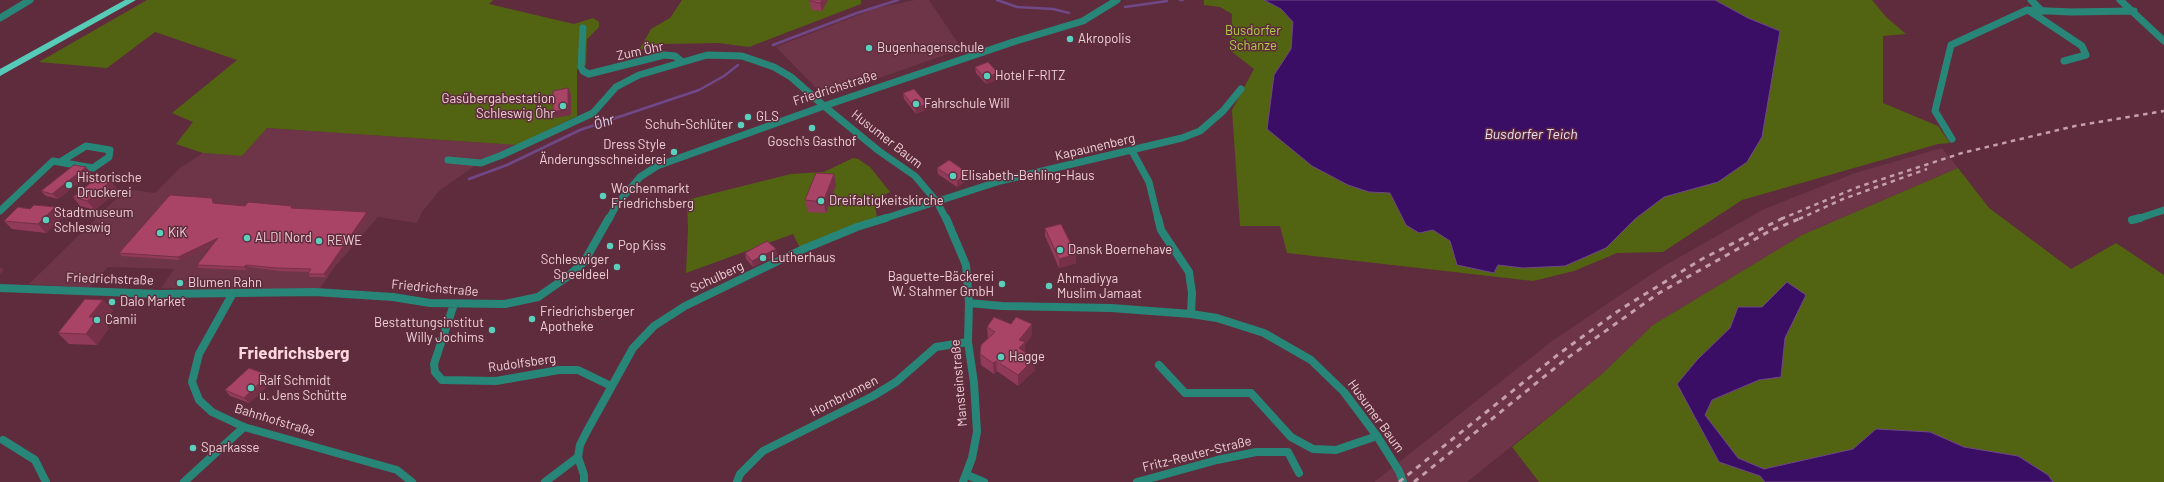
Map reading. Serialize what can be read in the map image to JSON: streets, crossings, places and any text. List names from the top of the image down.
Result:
{
  "streets": {
    "street": [
      "Zum Öhr",
      "Friedrichstraße",
      "Husumer Baum",
      "Kapaunenberg",
      "Schulberg",
      "Rudolfsberg",
      "Mansteinstraße",
      "Hornbrunnen",
      "Bahnhofstraße",
      "Fritz-Reuter-Straße"
    ]
  },
  "crossings": [
    ["Zum Öhr", "Friedrichstraße"],
    ["Zum Öhr", "Husumer Baum"],
    ["Friedrichstraße", "Husumer Baum"],
    ["Friedrichstraße", "Rudolfsberg"],
    ["Friedrichstraße", "Bahnhofstraße"],
    ["Husumer Baum", "Kapaunenberg"],
    ["Husumer Baum", "Schulberg"],
    ["Husumer Baum", "Mansteinstraße"],
    ["Kapaunenberg", "Schulberg"],
    ["Schulberg", "Rudolfsberg"],
    ["Mansteinstraße", "Hornbrunnen"]
  ],
  "districts": ["Friedrichsberg"],
  "water": ["Öhr", "Busdorfer Teich"],
  "parks": ["Busdorfer Schanze"],
  "places": [
    "Akropolis",
    "Bugenhagenschule",
    "Hotel F-RITZ",
    "Fahrschule Will",
    "Gasübergabestation Schleswig Öhr",
    "GLS",
    "Schuh-Schlüter",
    "Gosch's Gasthof",
    "Dress Style Änderungsschneiderei",
    "Elisabeth-Behling-Haus",
    "Historische Druckerei",
    "Wochenmarkt Friedrichsberg",
    "Dreifaltigkeitskirche",
    "Stadtmuseum Schleswig",
    "KiK",
    "ALDI Nord",
    "REWE",
    "Pop Kiss",
    "Dansk Boernehave",
    "Lutherhaus",
    "Schleswiger Speeldeel",
    "Blumen Rahn",
    "Baguette-Bäckerei W. Stahmer GmbH",
    "Ahmadiyya Muslim Jamaat",
    "Dalo Market",
    "Friedrichsberger Apotheke",
    "Camii",
    "Bestattungsinstitut Willy Jochims",
    "Hagge",
    "Ralf Schmidt u. Jens Schütte",
    "Sparkasse"
  ]
}
